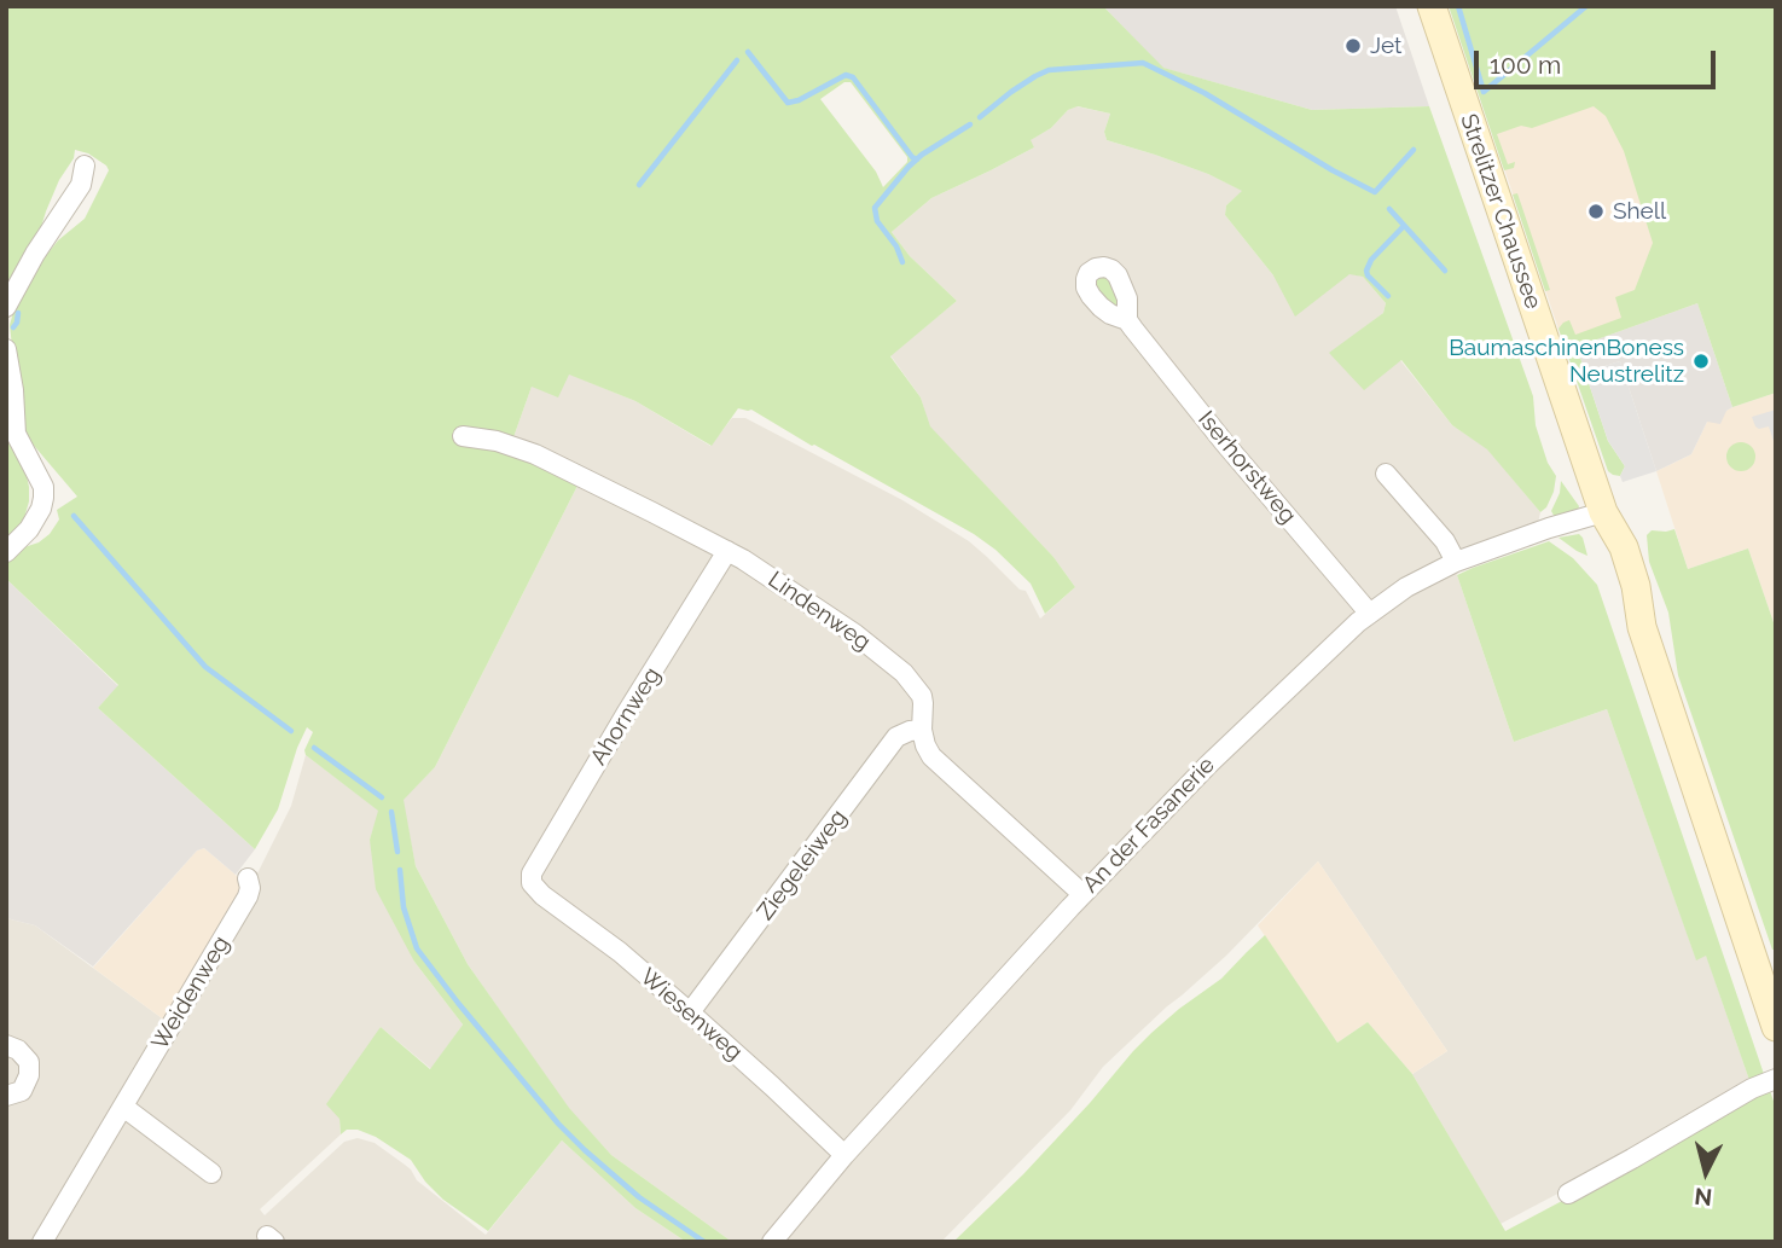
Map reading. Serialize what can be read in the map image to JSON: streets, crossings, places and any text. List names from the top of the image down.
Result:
{
  "streets": {
    "main road": ["Strelitzer Chaussee"],
    "street": [
      "Iserhorstweg",
      "Lindenweg",
      "Ahornweg",
      "An der Fasanerie",
      "Ziegeleiweg",
      "Weidenweg",
      "Wiesenweg"
    ]
  },
  "crossings": [
    ["Strelitzer Chaussee", "An der Fasanerie"],
    ["Iserhorstweg", "An der Fasanerie"],
    ["Lindenweg", "Ahornweg"],
    ["Lindenweg", "An der Fasanerie"],
    ["Lindenweg", "Ziegeleiweg"],
    ["Ahornweg", "Wiesenweg"],
    ["An der Fasanerie", "Wiesenweg"],
    ["Ziegeleiweg", "Wiesenweg"]
  ],
  "places": ["Jet", "Shell", "BaumaschinenBoness Neustrelitz"],
  "scale_bar": "100 m",
  "north": "bottom"
}
